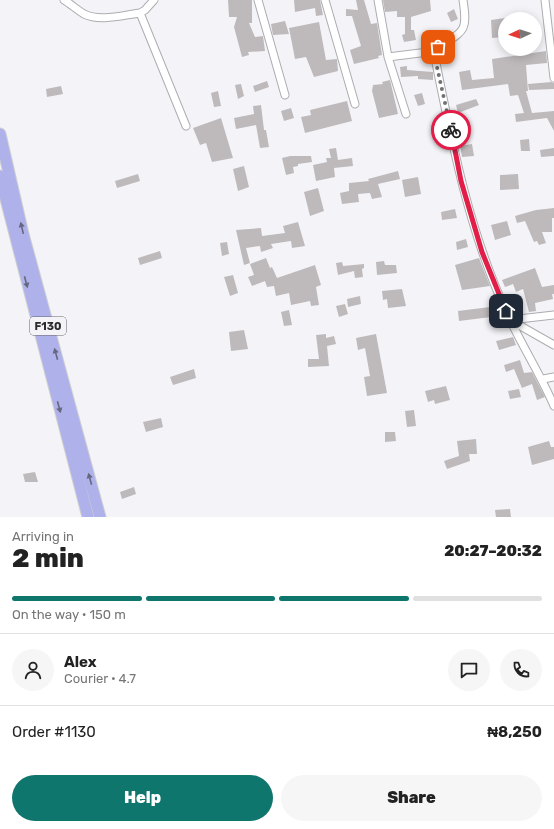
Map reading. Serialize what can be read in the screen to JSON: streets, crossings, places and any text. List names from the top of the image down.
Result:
{
  "streets": {
    "main road": ["F130"]
  },
  "north": "left",
  "page": {
    "heading": ["2 min", "Arriving in", "20:27–20:32"],
    "panel": [
      "Alex",
      "Courier · 4.7",
      "Order #1130",
      "₦8,250"
    ],
    "bar": "On the way · 150 m",
    "buttons": ["Help", "Share"]
  }
}
